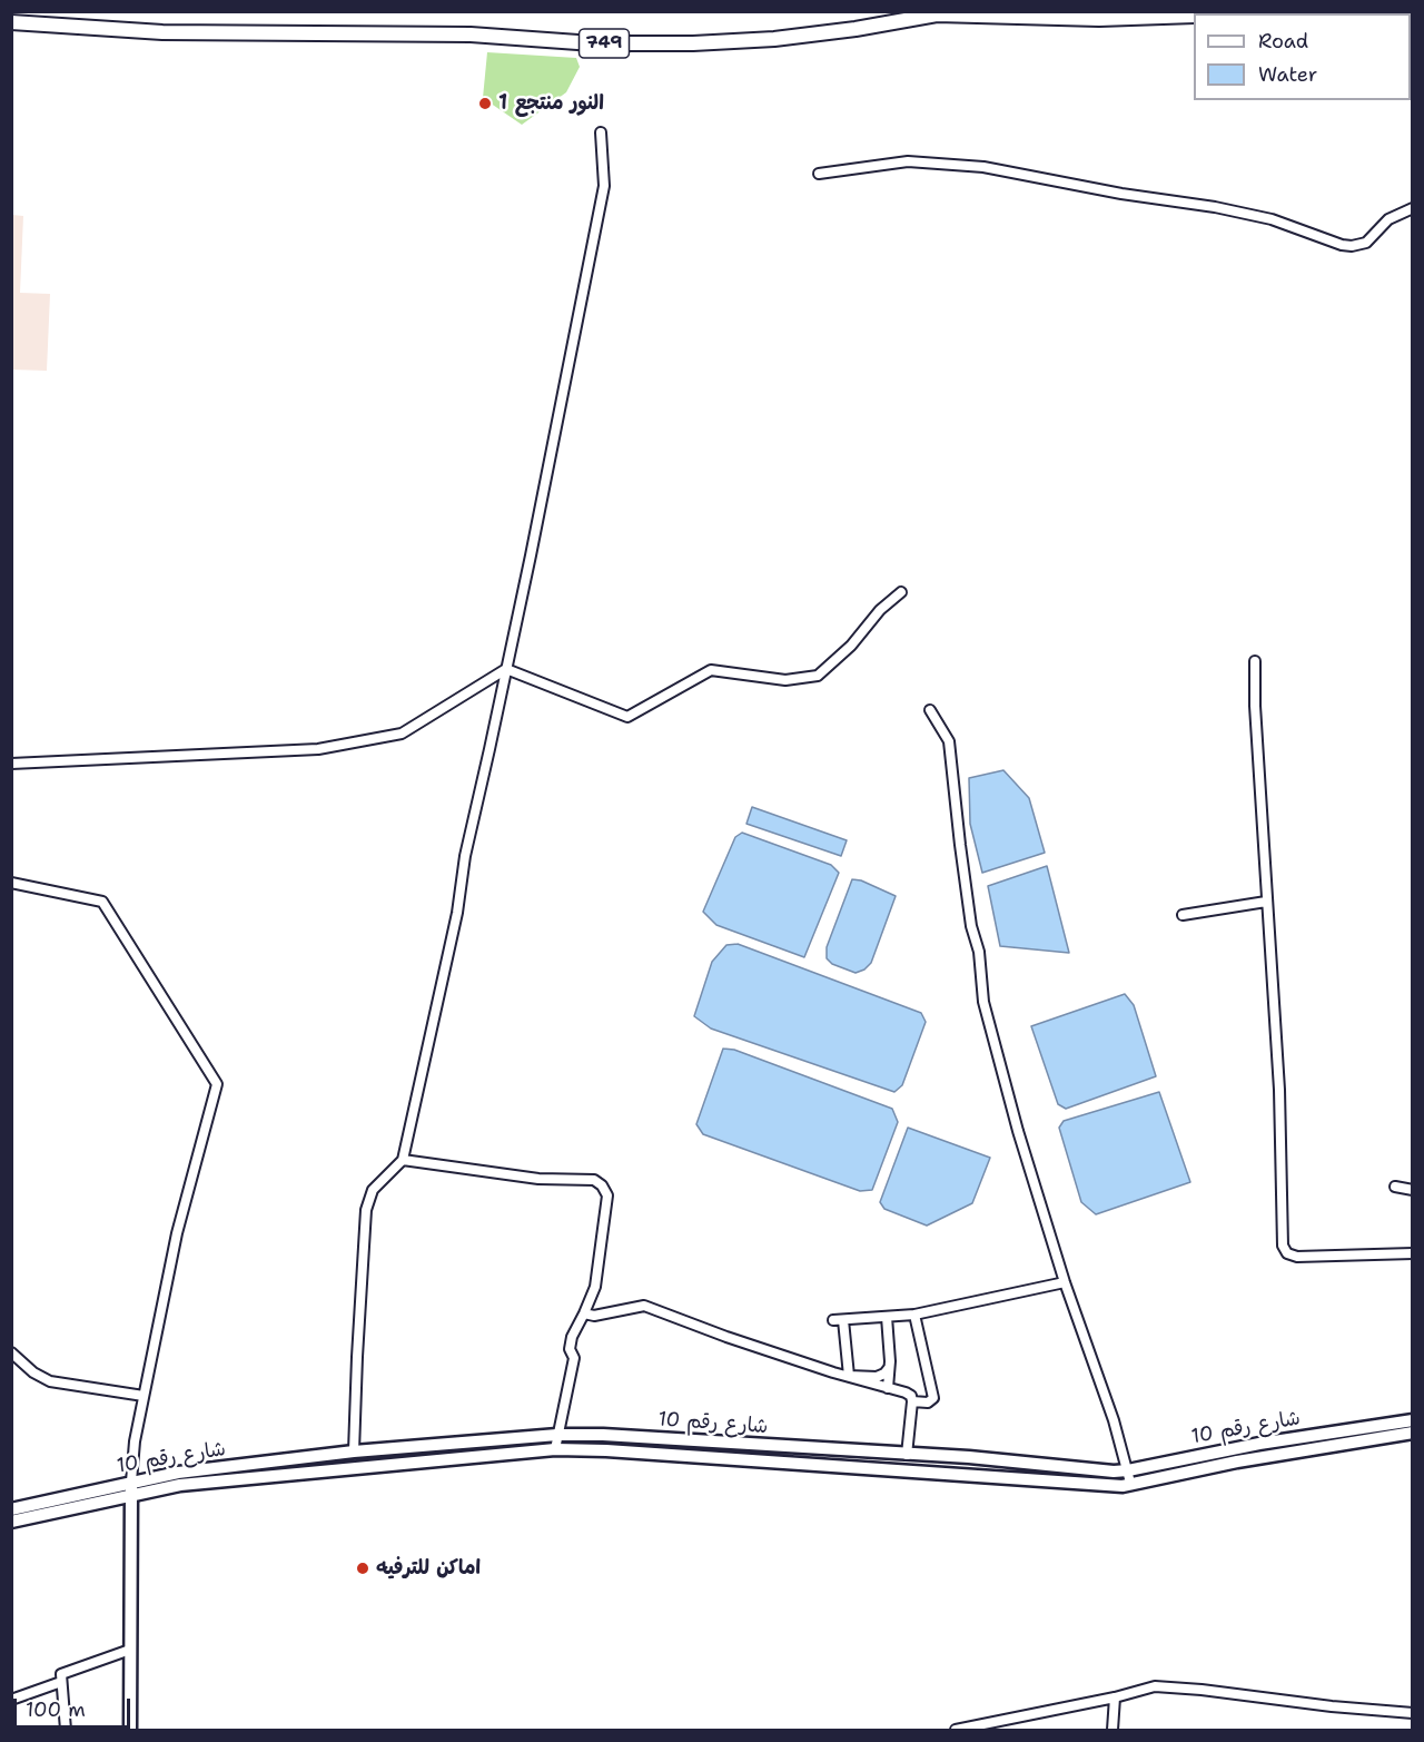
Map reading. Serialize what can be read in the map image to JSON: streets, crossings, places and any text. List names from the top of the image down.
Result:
{
  "streets": {
    "main road": ["749", "شارع رقم 10"]
  },
  "places": ["1 النور منتجع", "اماكن للترفيه"],
  "legend": ["Road", "Water"],
  "scale_bar": "100 m"
}
